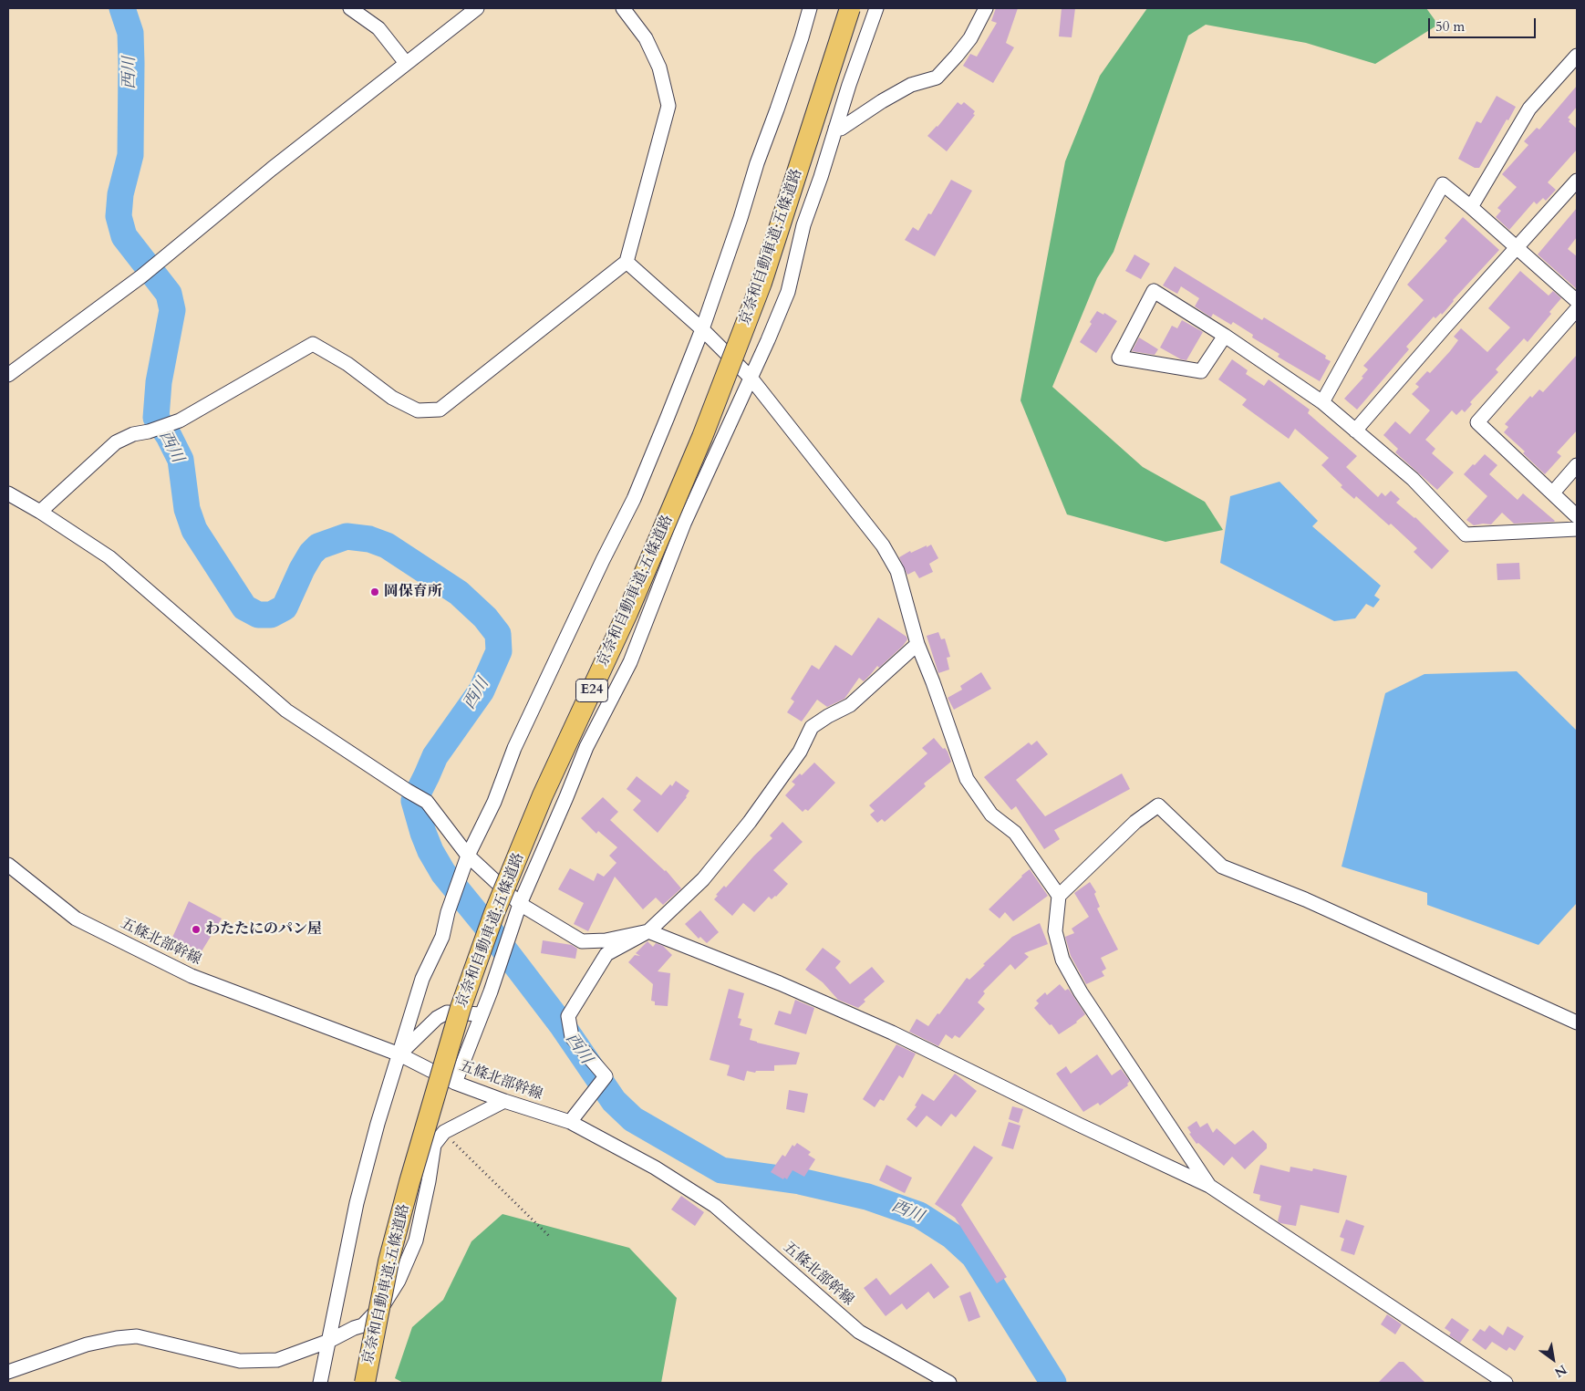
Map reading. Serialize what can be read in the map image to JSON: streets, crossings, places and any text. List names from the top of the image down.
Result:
{
  "streets": {
    "highway": ["京奈和自動車道;五條道路", "E24"],
    "street": ["五條北部幹線"]
  },
  "water": ["西川"],
  "places": ["岡保育所", "わたたにのパン屋"],
  "scale_bar": "50 m",
  "north": "bottom right"
}
